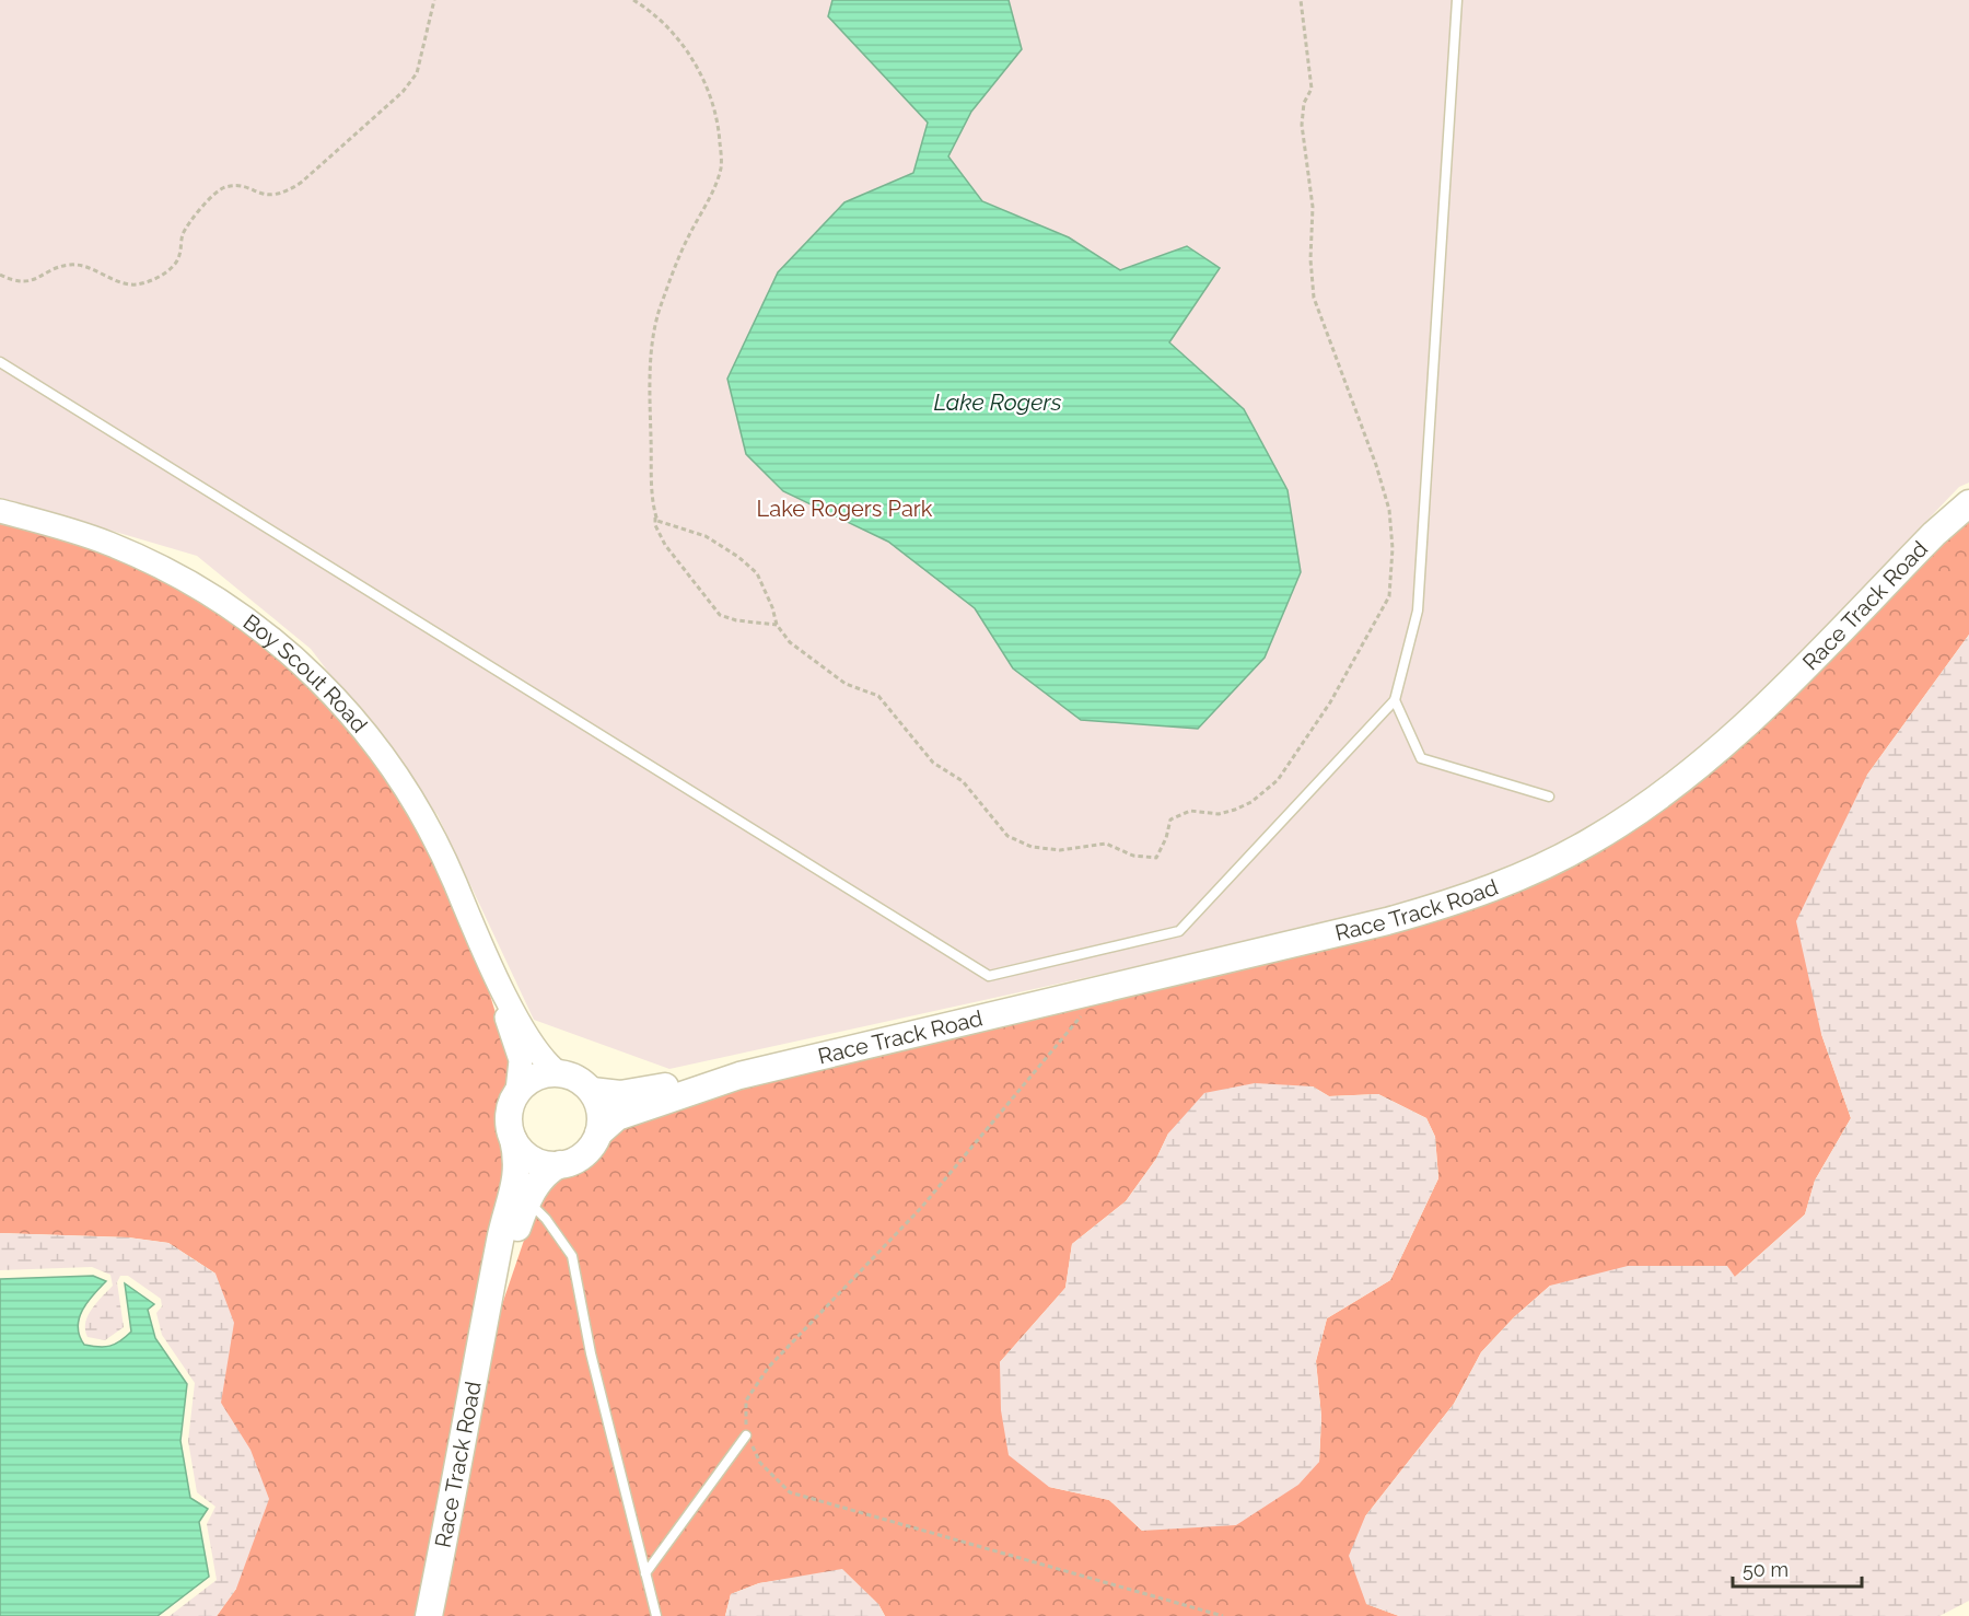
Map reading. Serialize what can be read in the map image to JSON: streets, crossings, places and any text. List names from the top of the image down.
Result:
{
  "streets": {
    "main road": ["Race Track Road"],
    "street": ["Boy Scout Road"]
  },
  "crossings": [
    ["Race Track Road", "Boy Scout Road"]
  ],
  "water": ["Lake Rogers"],
  "parks": ["Lake Rogers Park"],
  "scale_bar": "50 m"
}
